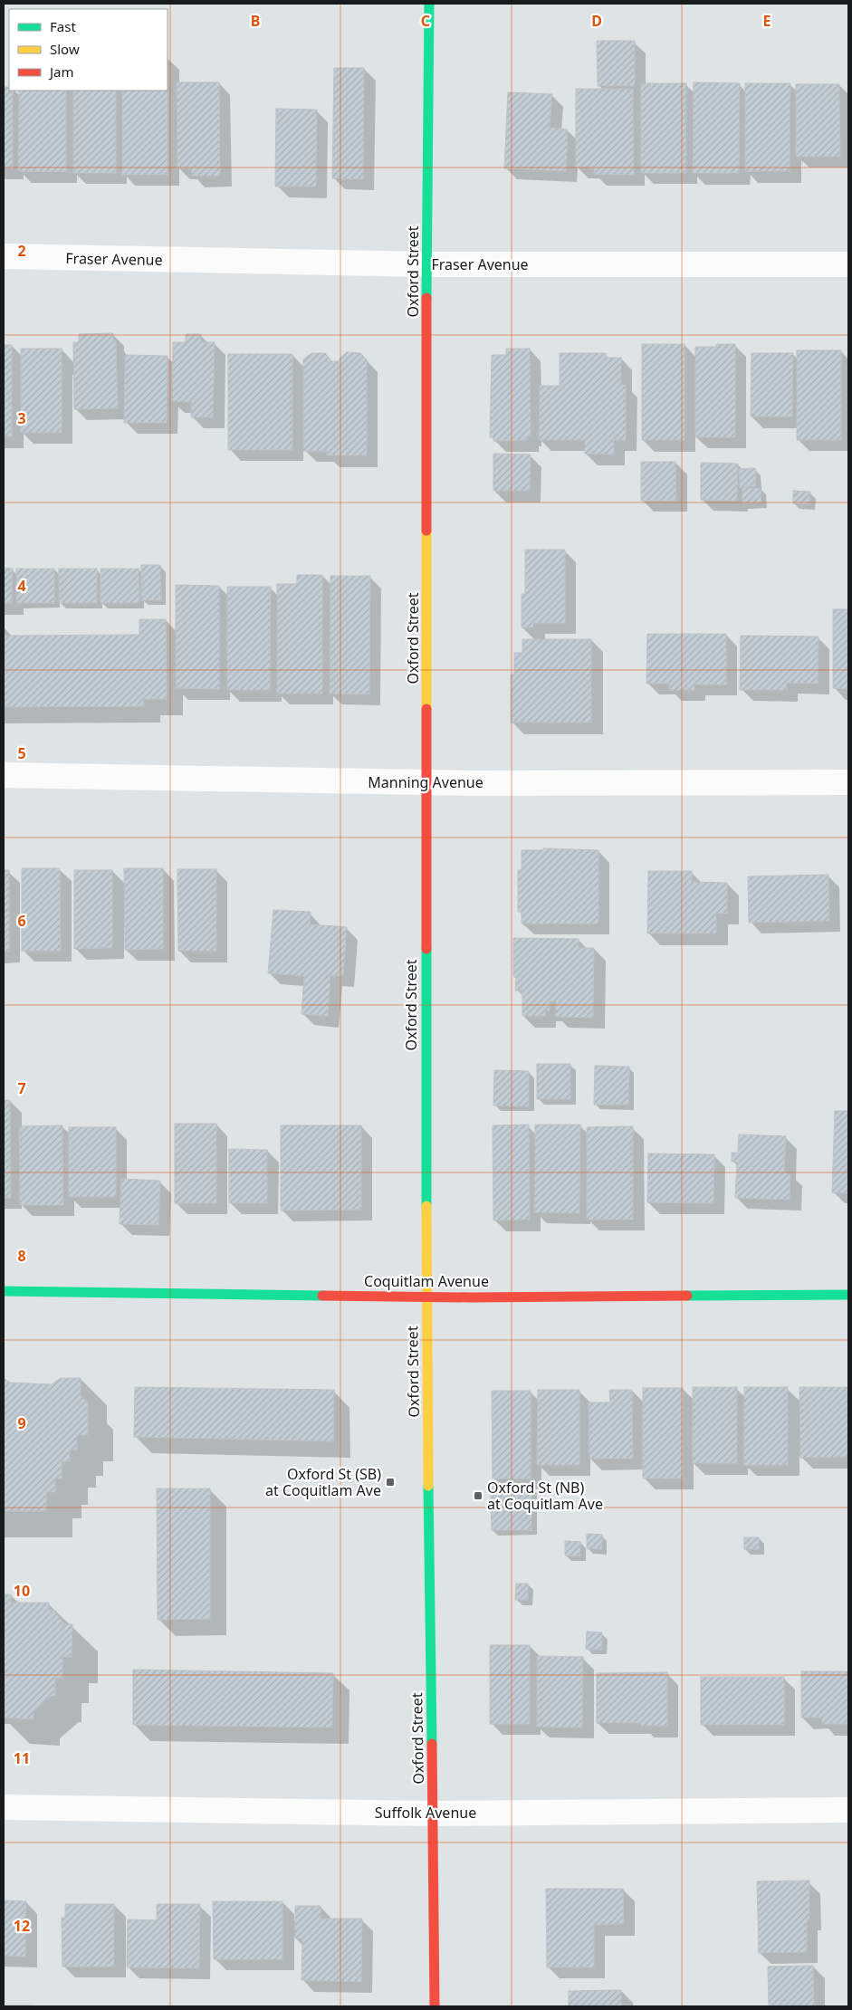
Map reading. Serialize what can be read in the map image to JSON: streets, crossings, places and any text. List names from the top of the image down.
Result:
{
  "streets": {
    "main road": ["Oxford Street", "Coquitlam Avenue"],
    "street": ["Fraser Avenue", "Manning Avenue", "Suffolk Avenue"]
  },
  "crossings": [
    ["Fraser Avenue", "Oxford Street"],
    ["Oxford Street", "Manning Avenue"],
    ["Oxford Street", "Coquitlam Avenue"],
    ["Oxford Street", "Suffolk Avenue"]
  ],
  "places": {
    "transit": ["Oxford St (SB) at Coquitlam Ave", "Oxford St (NB) at Coquitlam Ave"]
  },
  "legend": ["Fast", "Slow", "Jam"],
  "grid": {
    "columns": [
      "B",
      "C",
      "D",
      "E"
    ],
    "rows": [
      "2",
      "3",
      "4",
      "5",
      "6",
      "7",
      "8",
      "9",
      "10",
      "11",
      "12"
    ]
  }
}
